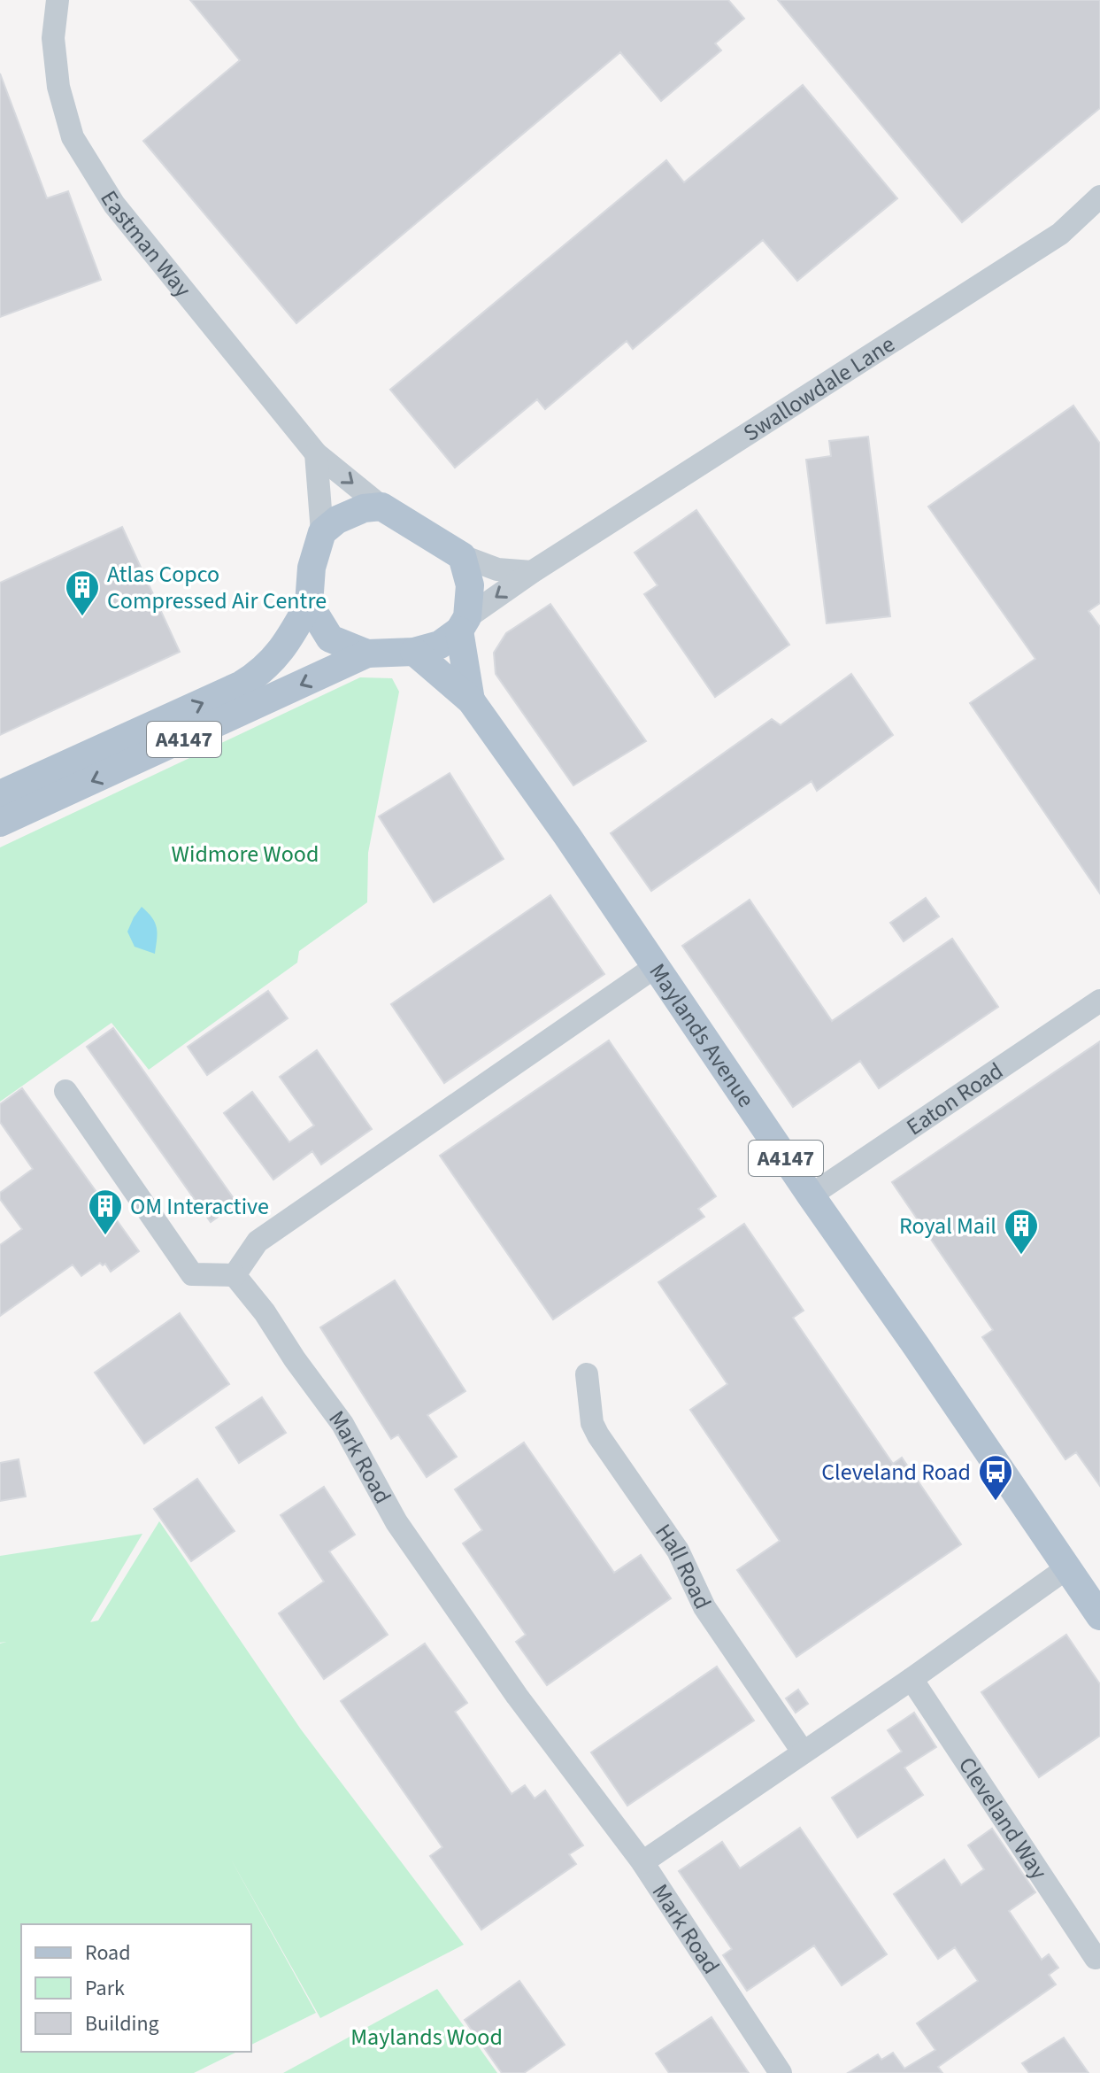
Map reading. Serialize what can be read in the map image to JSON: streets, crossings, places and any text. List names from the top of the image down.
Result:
{
  "streets": {
    "main road": ["A4147", "Maylands Avenue"],
    "street": [
      "Eastman Way",
      "Swallowdale Lane",
      "Eaton Road",
      "Mark Road",
      "Hall Road",
      "Cleveland Way"
    ]
  },
  "crossings": [
    ["Eastman Way", "Swallowdale Lane"],
    ["Eastman Way", "A4147"],
    ["Eastman Way", "Maylands Avenue"],
    ["Swallowdale Lane", "A4147"],
    ["Swallowdale Lane", "Maylands Avenue"],
    ["A4147", "Maylands Avenue"],
    ["Maylands Avenue", "Eaton Road"]
  ],
  "parks": ["Widmore Wood", "Maylands Wood"],
  "places": {
    "building": ["Atlas Copco Compressed Air Centre", "OM Interactive", "Royal Mail"],
    "bus stop": ["Cleveland Road"]
  },
  "legend": ["Road", "Park", "Building"]
}
